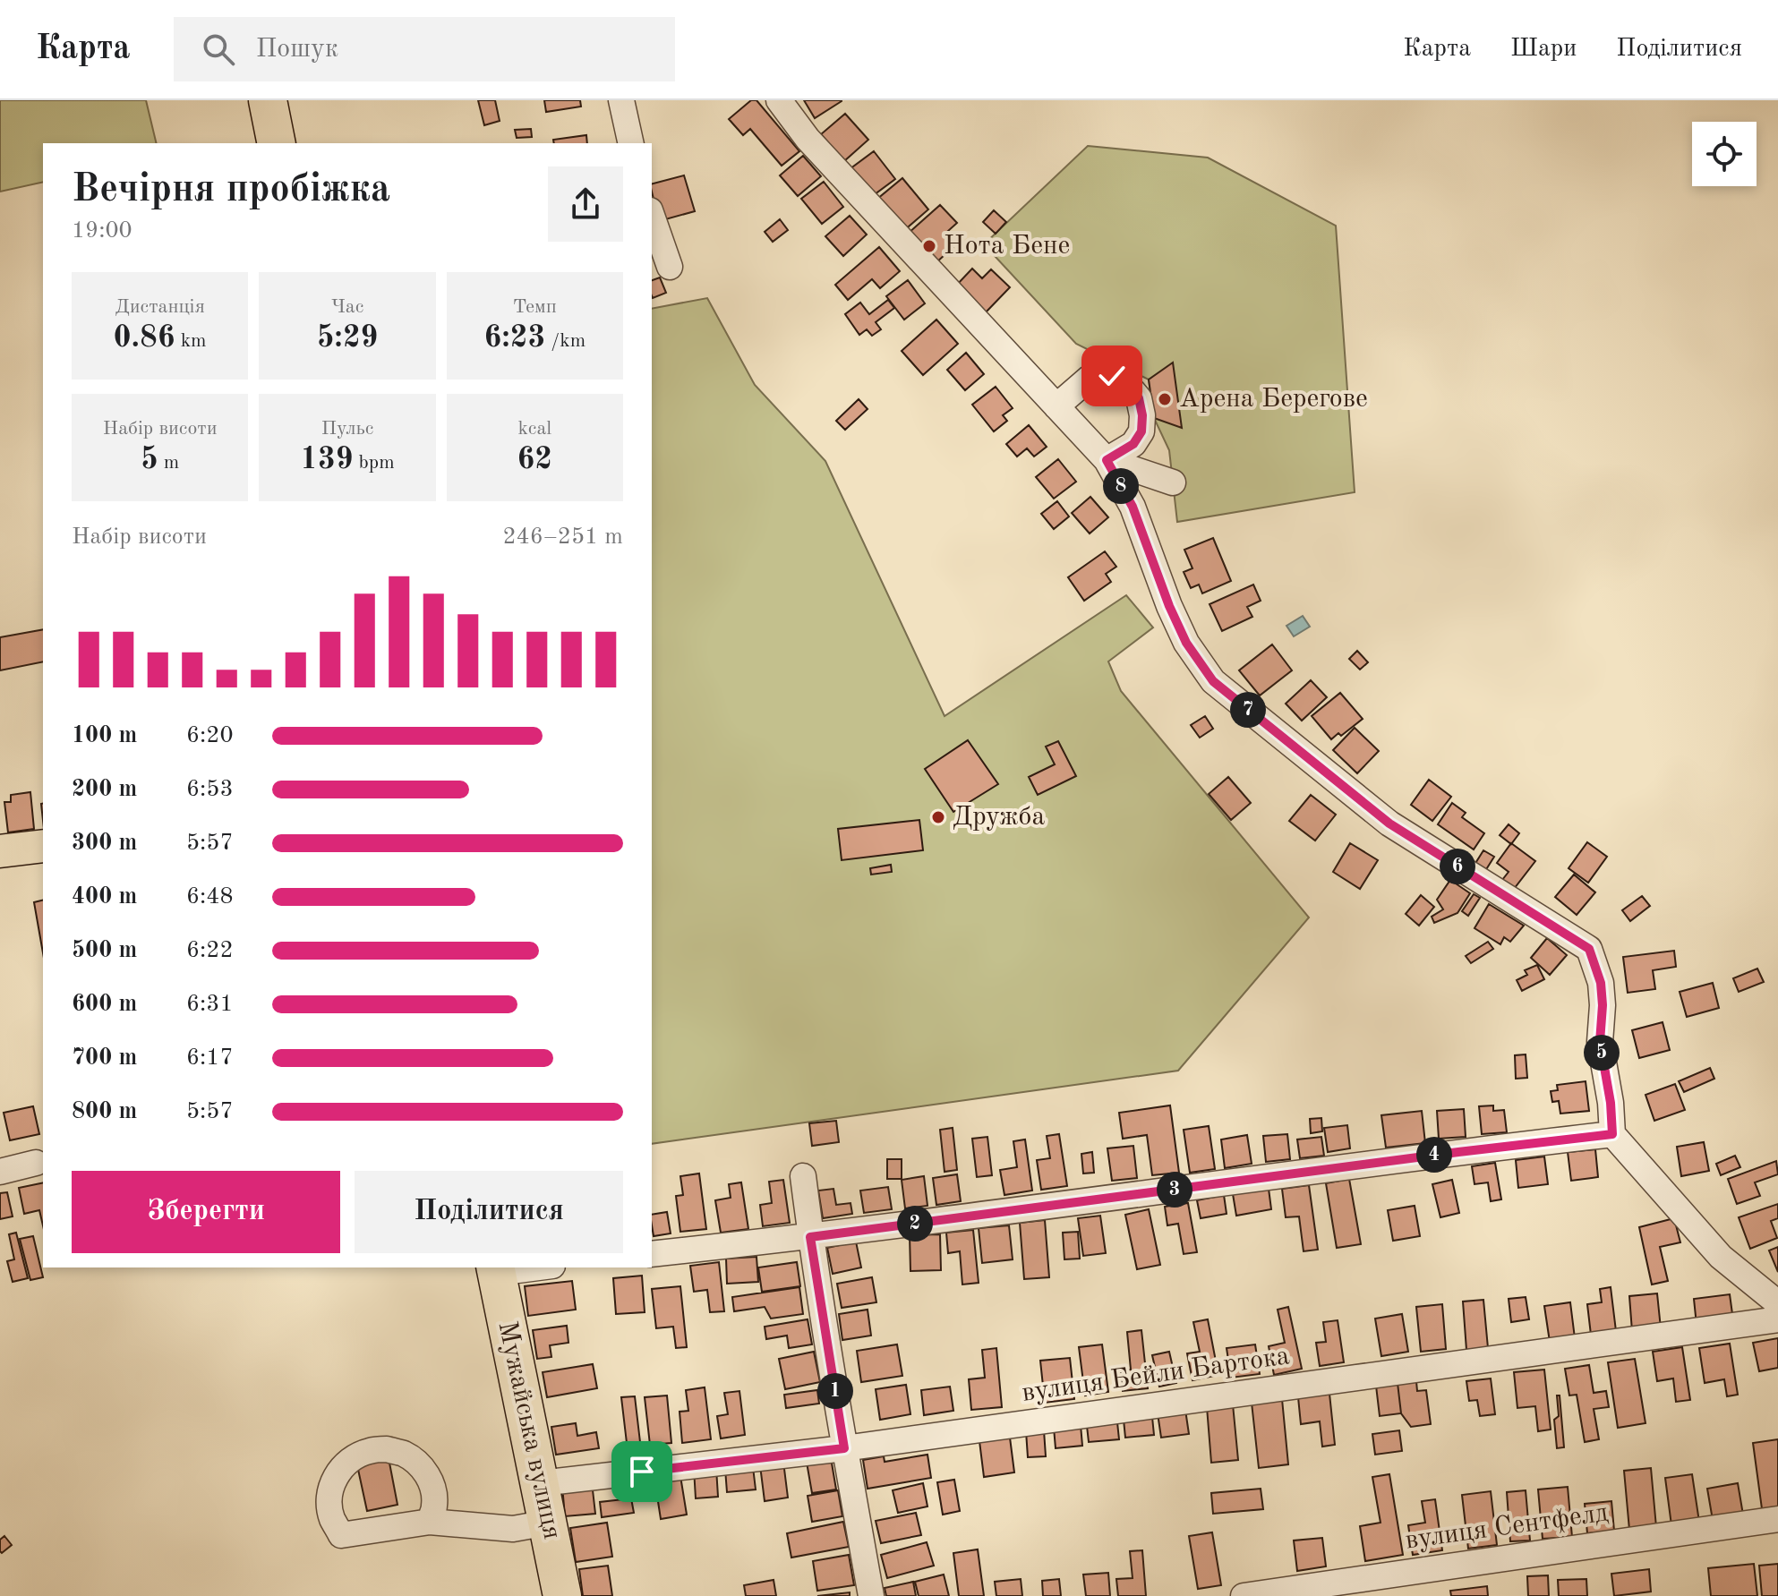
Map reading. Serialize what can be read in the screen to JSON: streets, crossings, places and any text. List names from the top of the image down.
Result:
{
  "streets": {
    "highway": ["Мужайська вулиця"],
    "street": ["вулиця Бейли Бартока", "вулиця Сентфелд"]
  },
  "crossings": [
    ["вулиця Бейли Бартока", "Мужайська вулиця"]
  ],
  "places": ["Нота Бене", "Арена Берегове", "Дружба"],
  "page": {
    "header": "Карта",
    "search": "Пошук",
    "nav": ["Карта", "Шари", "Поділитися"],
    "heading": ["Вечірня пробіжка", "19:00"],
    "stats": [
      ["Дистанція", "0.86 km"],
      ["Час", "5:29"],
      ["Темп", "6:23 /km"],
      ["Набір висоти", "5 m"],
      ["Пульс", "139 bpm"],
      ["kcal", "62"]
    ],
    "pins": [
      "8",
      "7",
      "6",
      "5",
      "4",
      "3",
      "2",
      "1"
    ],
    "chart": ["Набір висоти", "246–251 m"],
    "list": [
      {
        "name": "100 m",
        "note": "6:20"
      },
      {
        "name": "200 m",
        "note": "6:53"
      },
      {
        "name": "300 m",
        "note": "5:57"
      },
      {
        "name": "400 m",
        "note": "6:48"
      },
      {
        "name": "500 m",
        "note": "6:22"
      },
      {
        "name": "600 m",
        "note": "6:31"
      },
      {
        "name": "700 m",
        "note": "6:17"
      },
      {
        "name": "800 m",
        "note": "5:57"
      }
    ],
    "buttons": ["Зберегти", "Поділитися"]
  }
}
